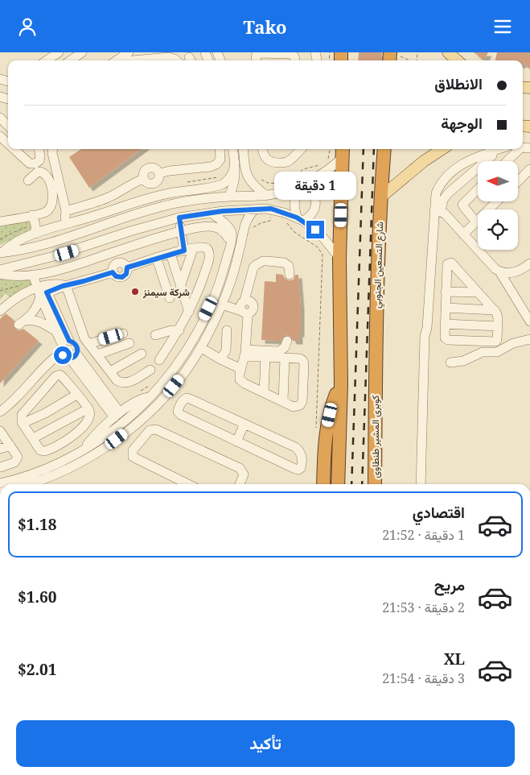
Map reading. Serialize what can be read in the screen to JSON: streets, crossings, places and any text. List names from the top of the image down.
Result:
{
  "streets": {
    "highway": ["شارع التسعين الجنوبي", "كوبرى المشير طنطاوى"]
  },
  "crossings": [
    ["شارع التسعين الجنوبي", "كوبرى المشير طنطاوى"]
  ],
  "places": ["شركة سيمنز"],
  "north": "left",
  "page": {
    "header": "Tako",
    "banner": ["الانطلاق", "الوجهة"],
    "bubble": "1 دقيقة",
    "list": [
      {
        "name": "اقتصادي",
        "note": "1 دقيقة · 21:52",
        "value": "$1.18"
      },
      {
        "name": "مريح",
        "note": "2 دقيقة · 21:53",
        "value": "$1.60"
      },
      {
        "name": "XL",
        "note": "3 دقيقة · 21:54",
        "value": "$2.01"
      }
    ],
    "buttons": "تأكيد"
  }
}
